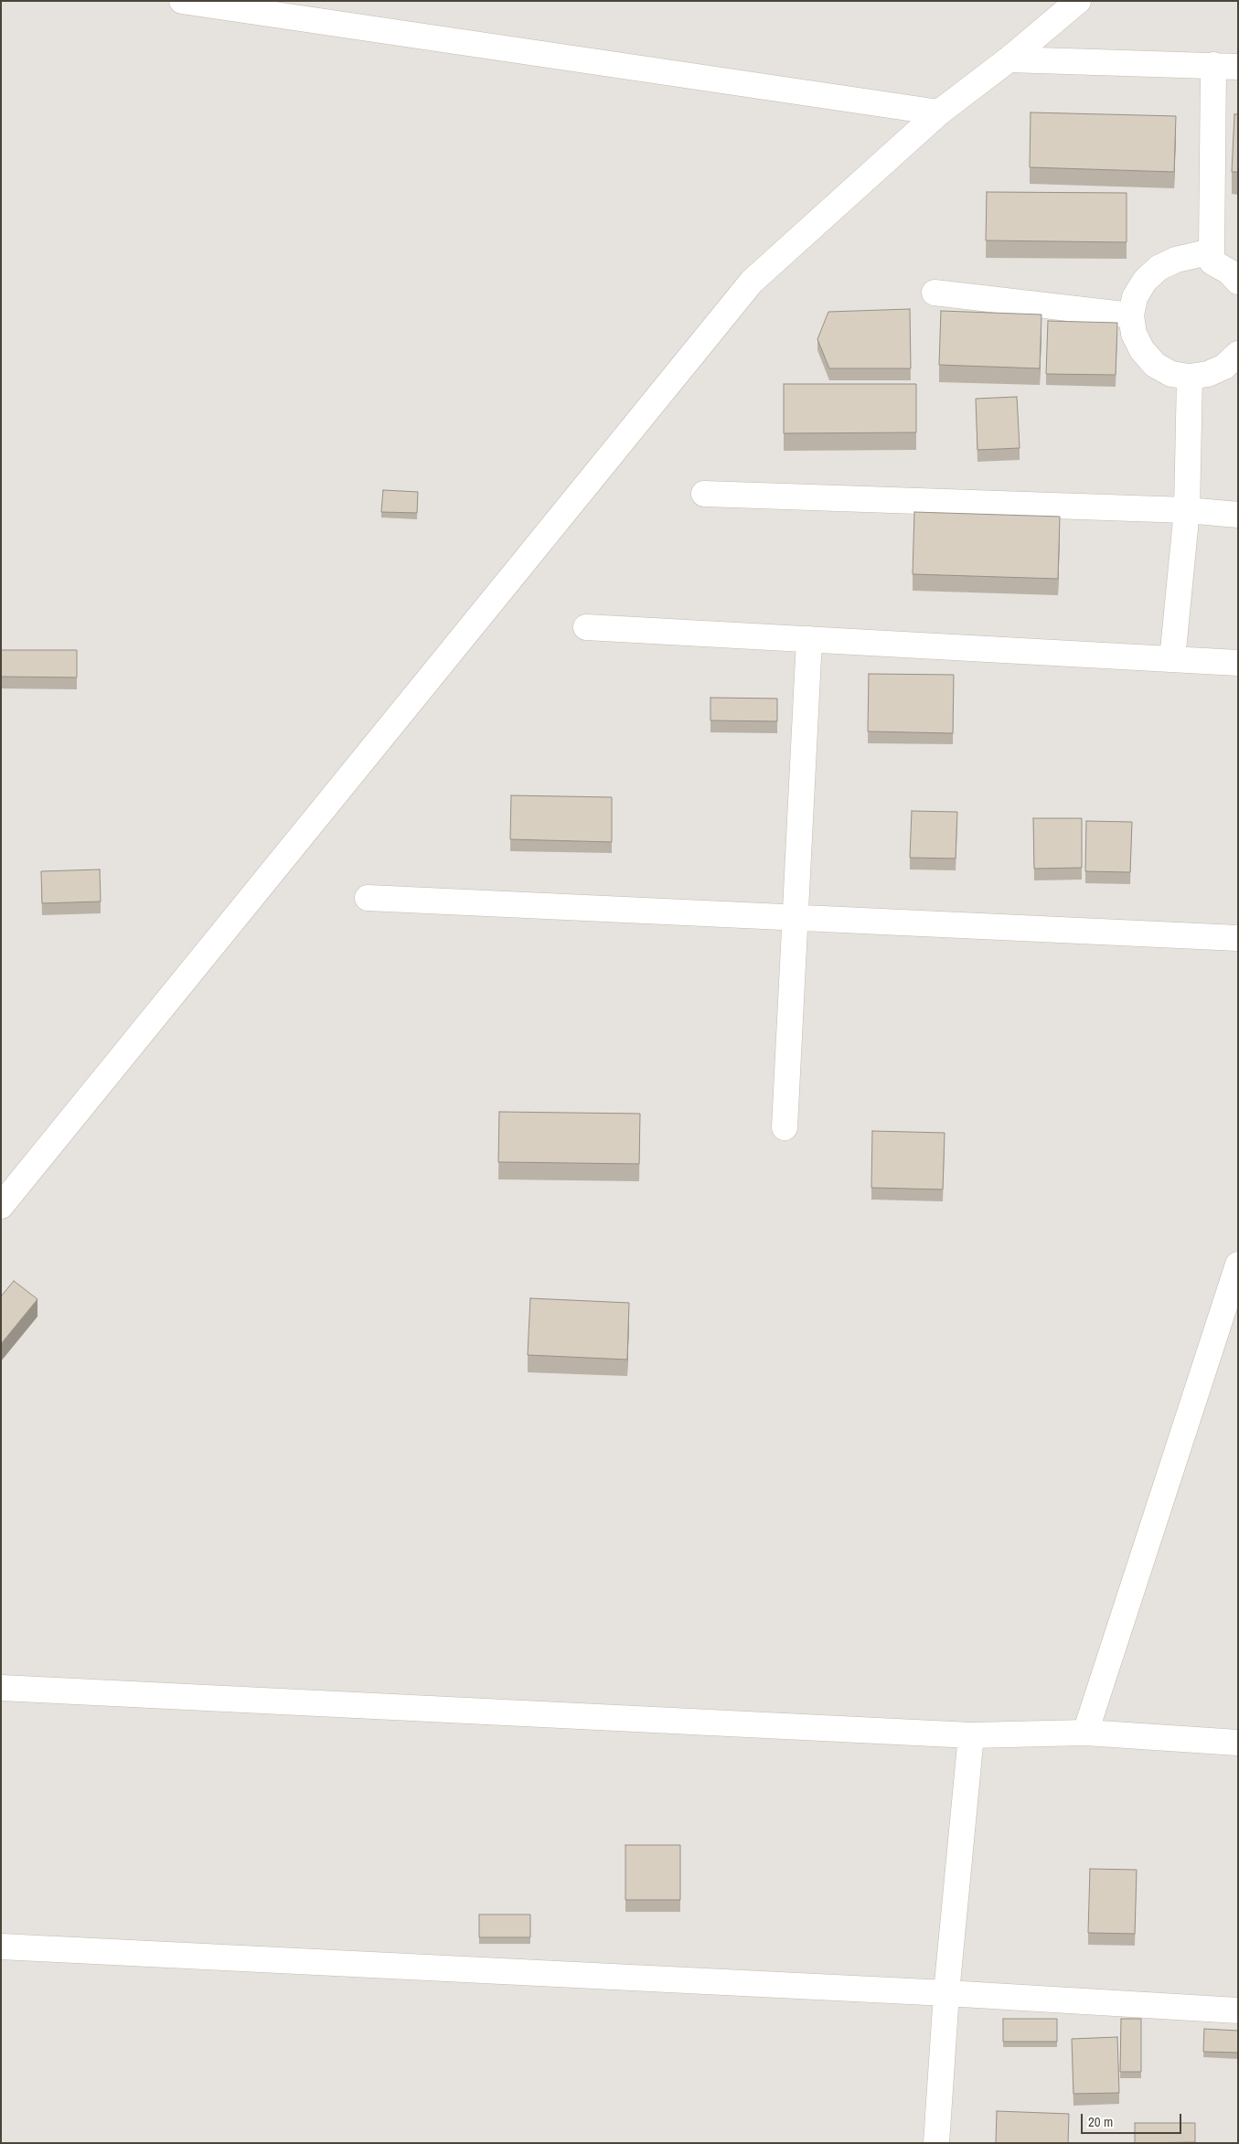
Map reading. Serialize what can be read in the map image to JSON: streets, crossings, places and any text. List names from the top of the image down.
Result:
{
  "scale_bar": "20 m"
}
